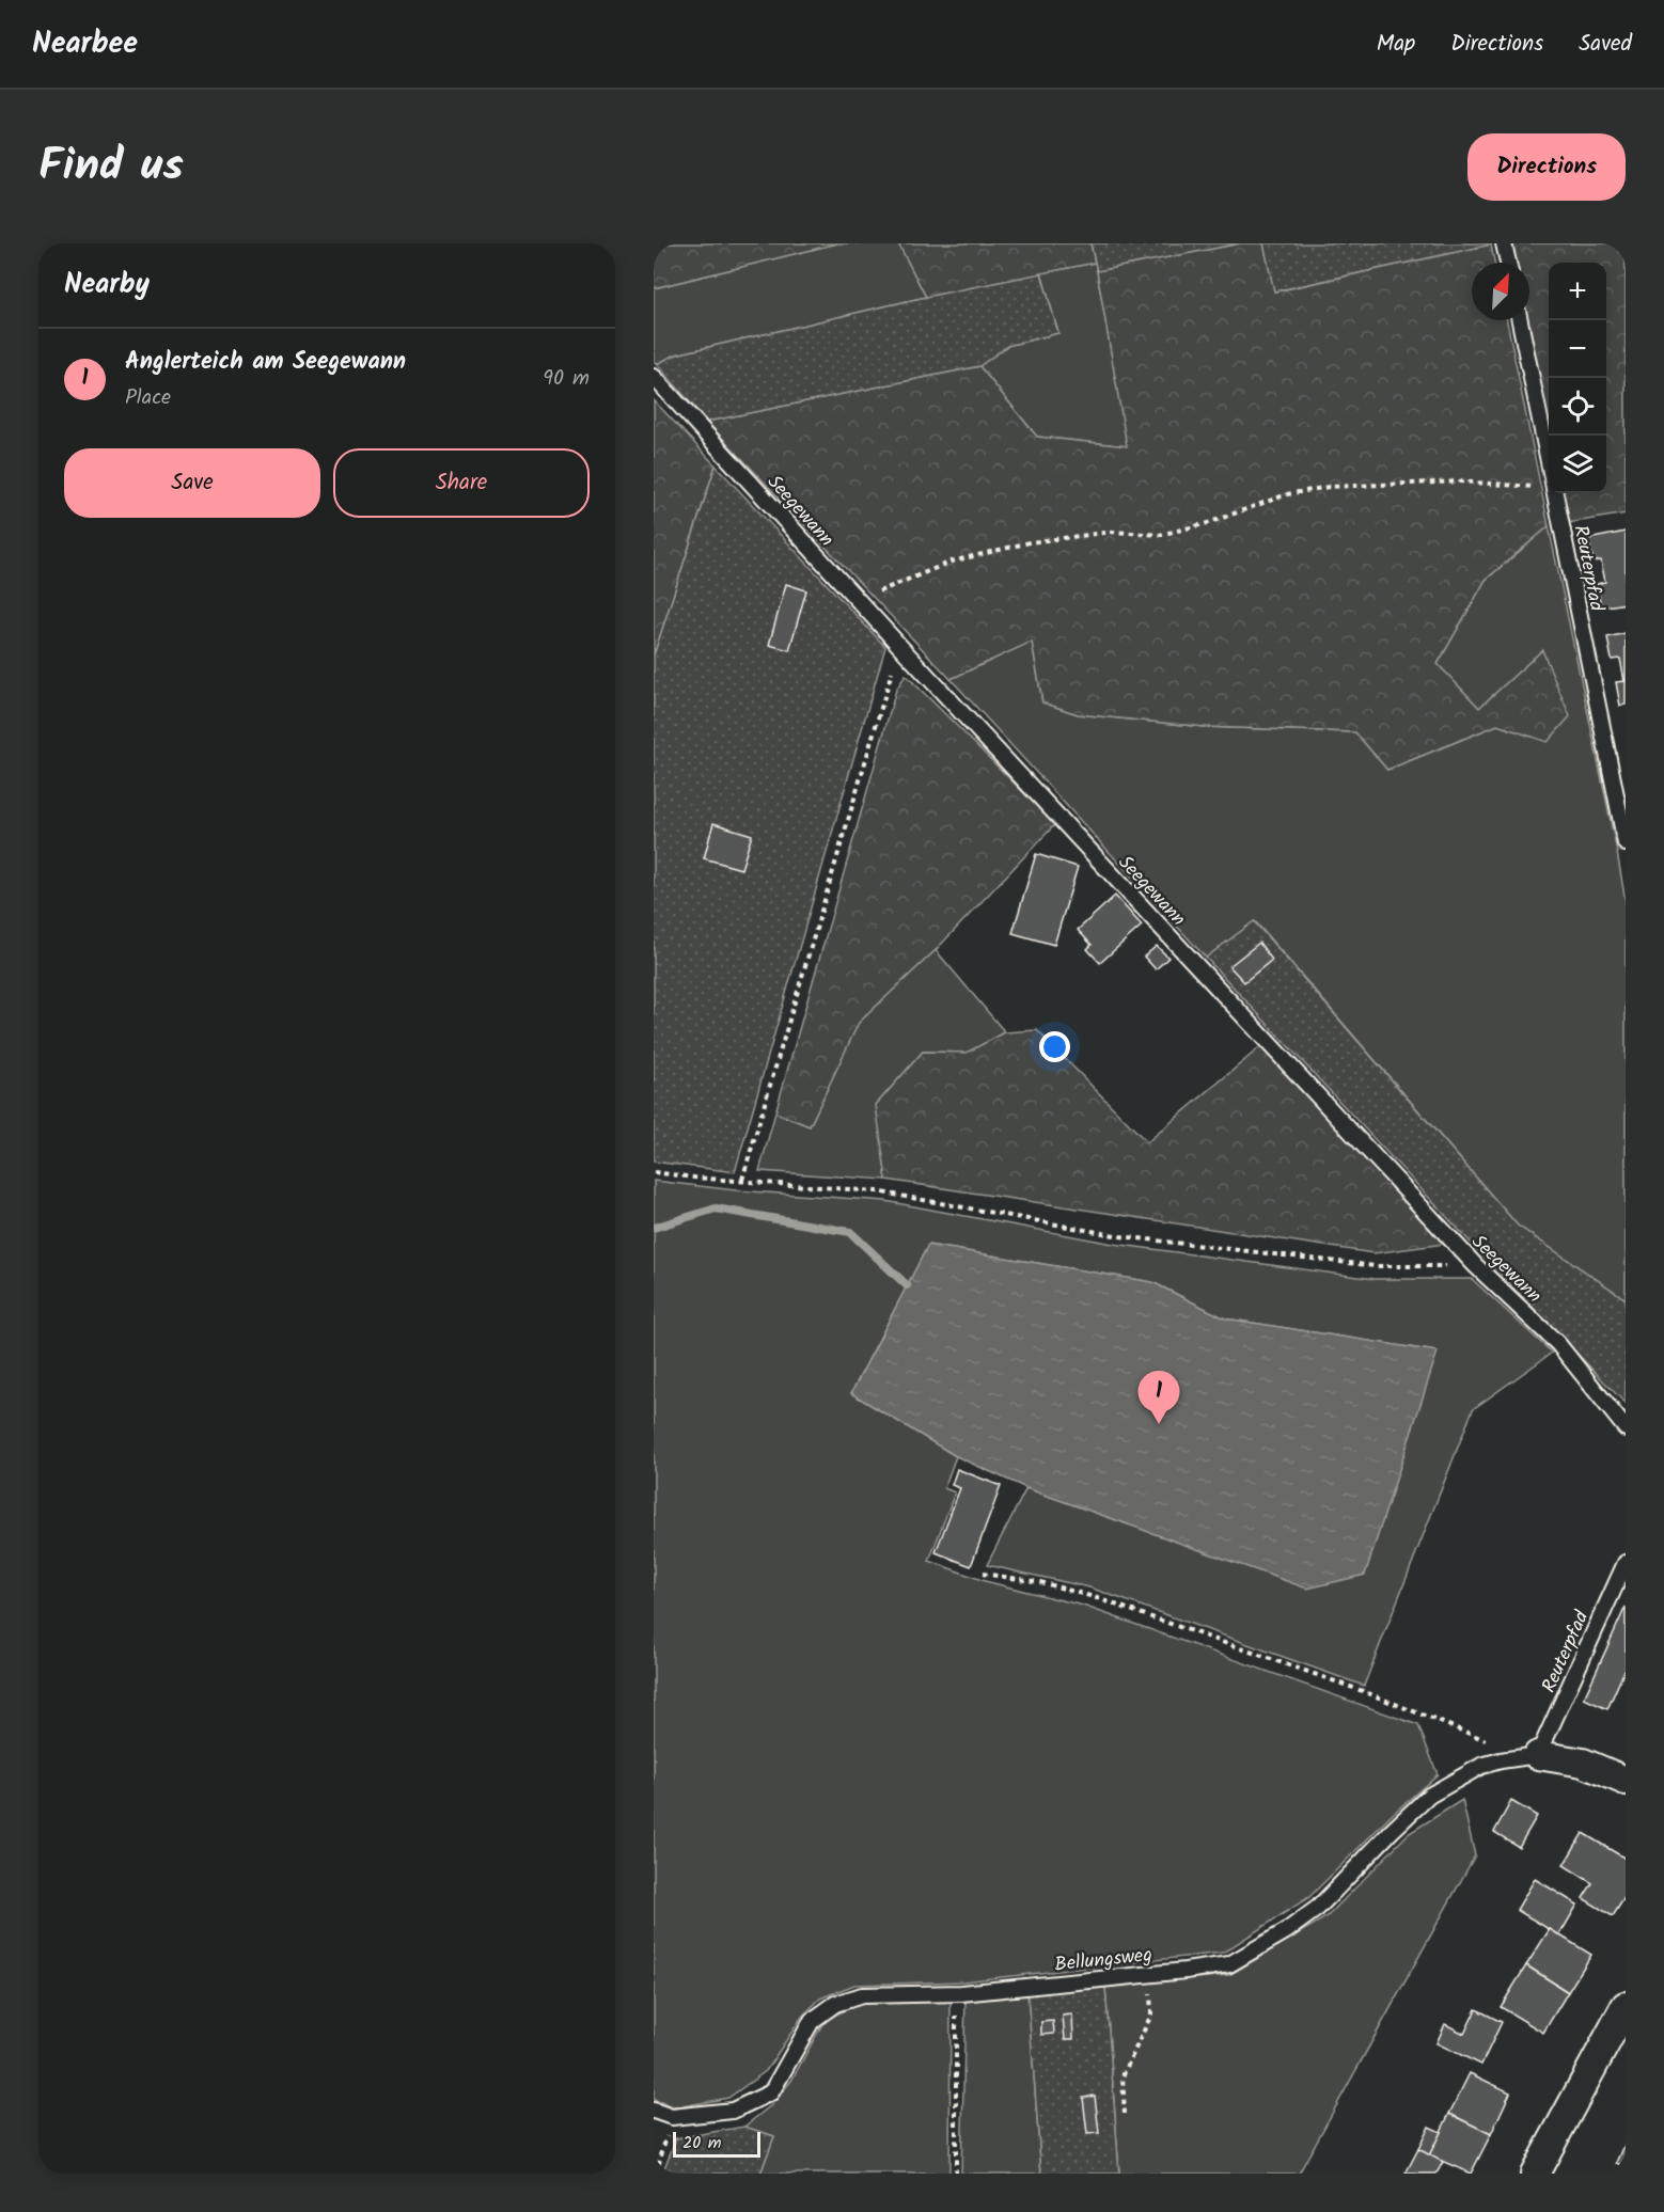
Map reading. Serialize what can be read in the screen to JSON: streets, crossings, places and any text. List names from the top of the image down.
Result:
{
  "streets": {
    "lane": ["Seegewann", "Reuterpfad", "Bellungsweg"]
  },
  "crossings": [
    ["Reuterpfad", "Bellungsweg"]
  ],
  "scale_bar": "20 m",
  "north": "top right",
  "page": {
    "header": "Nearbee",
    "nav": ["Map", "Directions", "Saved"],
    "title": "Find us",
    "buttons": [
      "Directions",
      ["Save", "Share"]
    ],
    "heading": "Nearby",
    "map_buttons": ["+", "−"],
    "list": [
      {
        "mark": "1",
        "name": "Anglerteich am Seegewann",
        "note": "Place",
        "value": "90 m"
      }
    ],
    "pins": "1",
    "scale": "20 m"
  }
}
